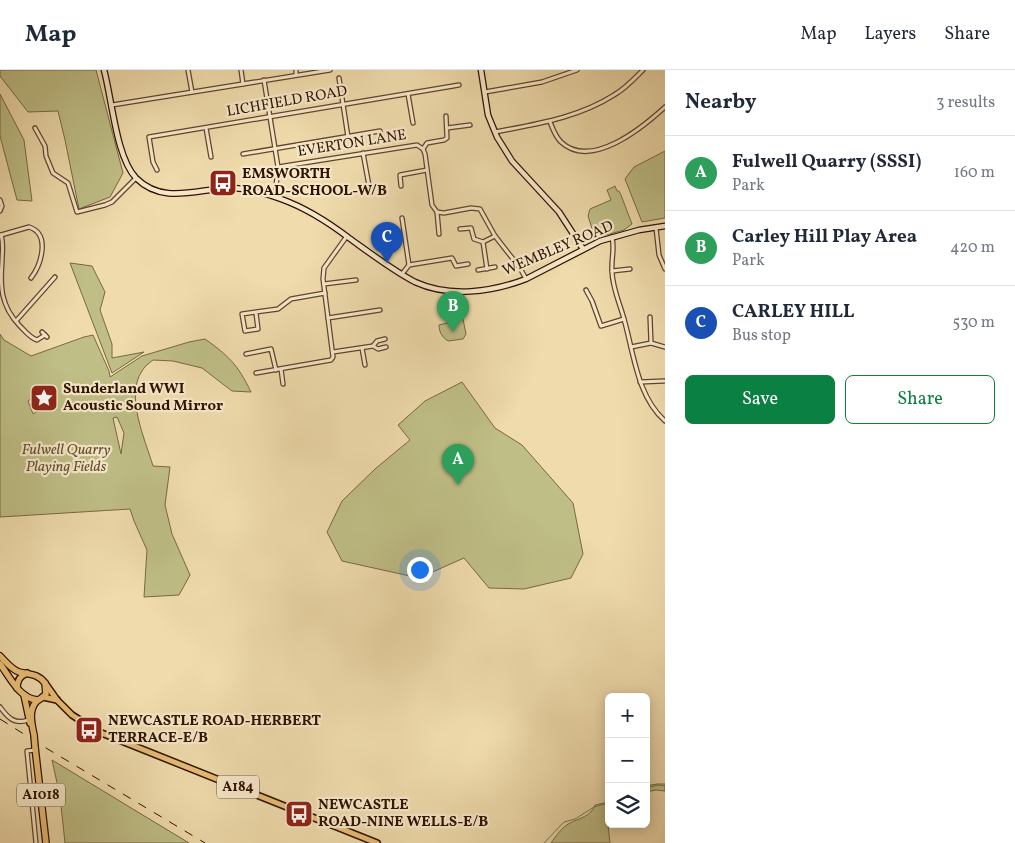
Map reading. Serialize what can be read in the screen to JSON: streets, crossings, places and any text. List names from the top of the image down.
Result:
{
  "streets": {
    "highway": ["A1018"],
    "main road": ["A184"],
    "street": ["LICHFIELD ROAD", "EVERTON LANE", "WEMBLEY ROAD"]
  },
  "crossings": [
    ["A184", "A1018"]
  ],
  "parks": ["Fulwell Quarry Playing Fields"],
  "places": {
    "bus stop": ["EMSWORTH ROAD-SCHOOL-W/B", "NEWCASTLE ROAD-HERBERT TERRACE-E/B", "NEWCASTLE ROAD-NINE WELLS-E/B"],
    "place": ["Sunderland WWI Acoustic Sound Mirror"]
  },
  "page": {
    "header": "Map",
    "nav": ["Map", "Layers", "Share"],
    "heading": ["Nearby", "3 results"],
    "list": [
      {
        "mark": "A",
        "name": "Fulwell Quarry (SSSI)",
        "note": "Park",
        "value": "160 m"
      },
      {
        "mark": "B",
        "name": "Carley Hill Play Area",
        "note": "Park",
        "value": "420 m"
      },
      {
        "mark": "C",
        "name": "CARLEY HILL",
        "note": "Bus stop",
        "value": "530 m"
      }
    ],
    "pins": ["C", "B", "A"],
    "buttons": ["Save", "Share"],
    "map_buttons": ["+", "−"]
  }
}
